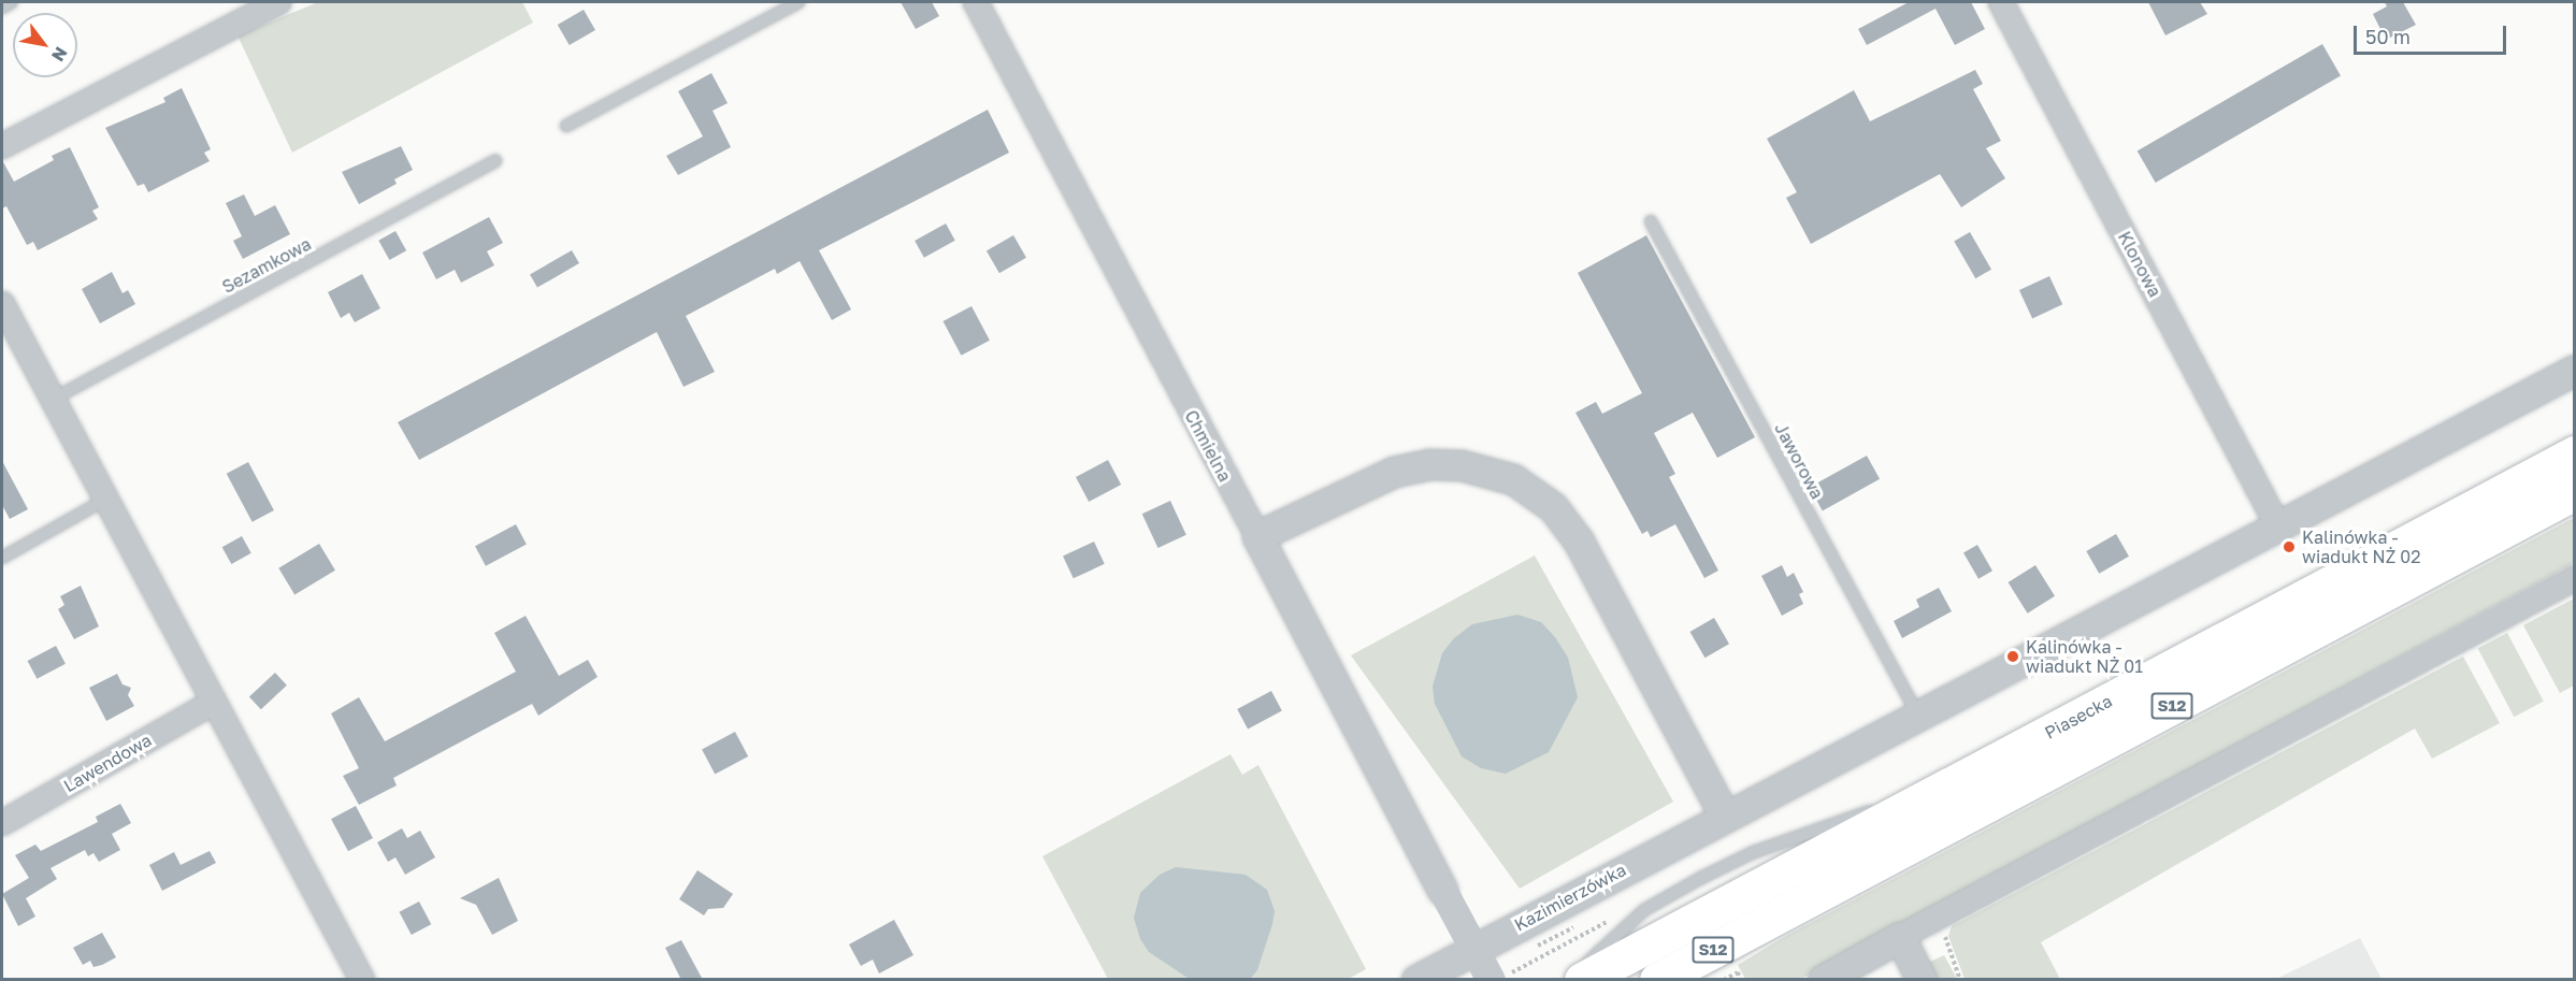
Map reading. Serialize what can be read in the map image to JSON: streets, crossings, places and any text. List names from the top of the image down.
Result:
{
  "streets": {
    "highway": ["S12", "Piasecka"],
    "street": [
      "Klonowa",
      "Chmielna",
      "Lawendowa",
      "Kazimierzówka"
    ],
    "lane": ["Sezamkowa", "Jaworowa"]
  },
  "crossings": [
    ["Klonowa", "Kazimierzówka"],
    ["Jaworowa", "Kazimierzówka"]
  ],
  "places": ["Kalinówka - wiadukt NŻ 02", "Kalinówka - wiadukt NŻ 01"],
  "scale_bar": "50 m",
  "north": "bottom right"
}
